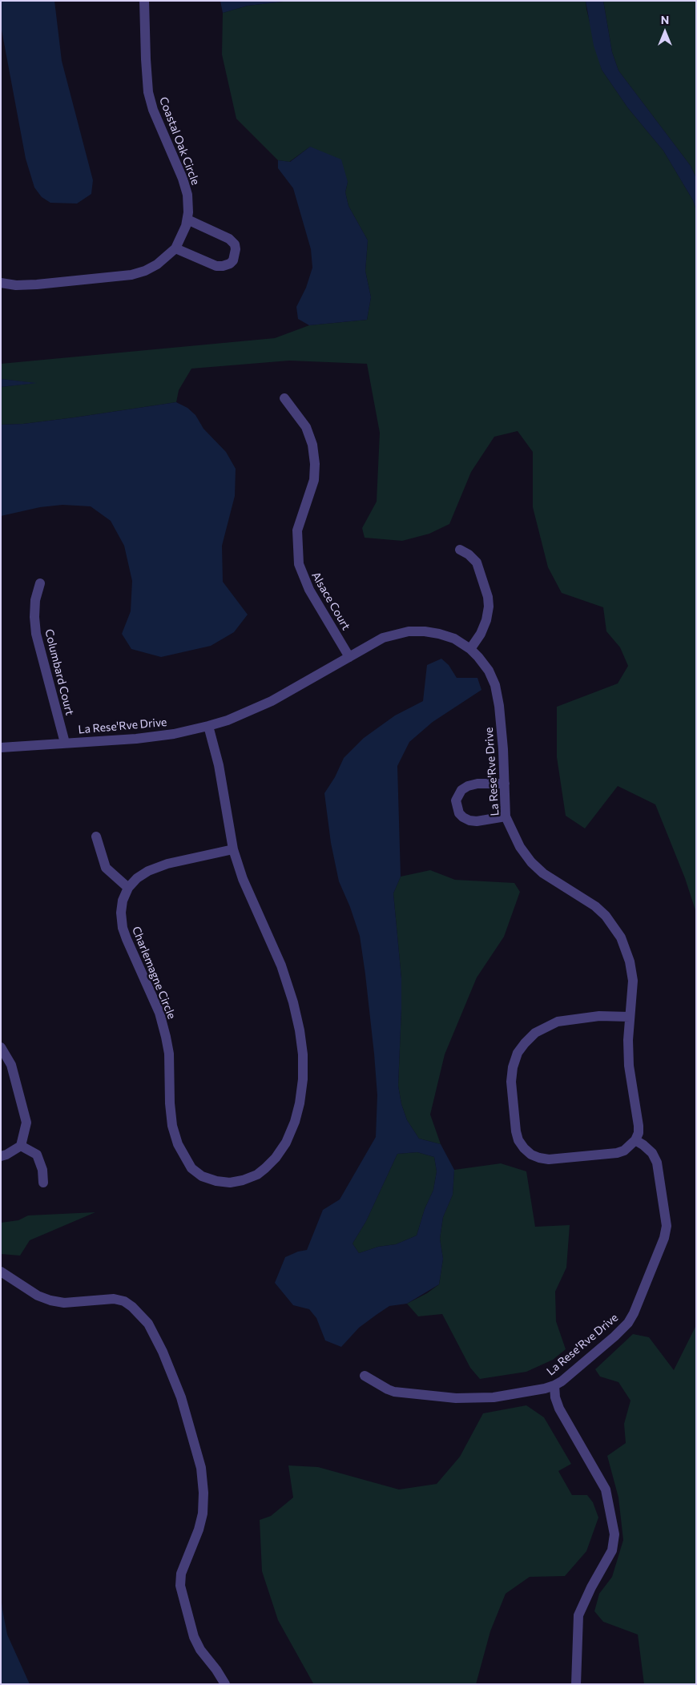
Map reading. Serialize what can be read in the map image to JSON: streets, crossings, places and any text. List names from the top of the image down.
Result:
{
  "streets": {
    "street": [
      "Coastal Oak Circle",
      "Alsace Court",
      "Columbard Court",
      "La Rese'Rve Drive",
      "Charlemagne Circle"
    ]
  },
  "crossings": [
    ["Alsace Court", "La Rese'Rve Drive"],
    ["Columbard Court", "La Rese'Rve Drive"],
    ["La Rese'Rve Drive", "Charlemagne Circle"]
  ],
  "north": "top"
}
